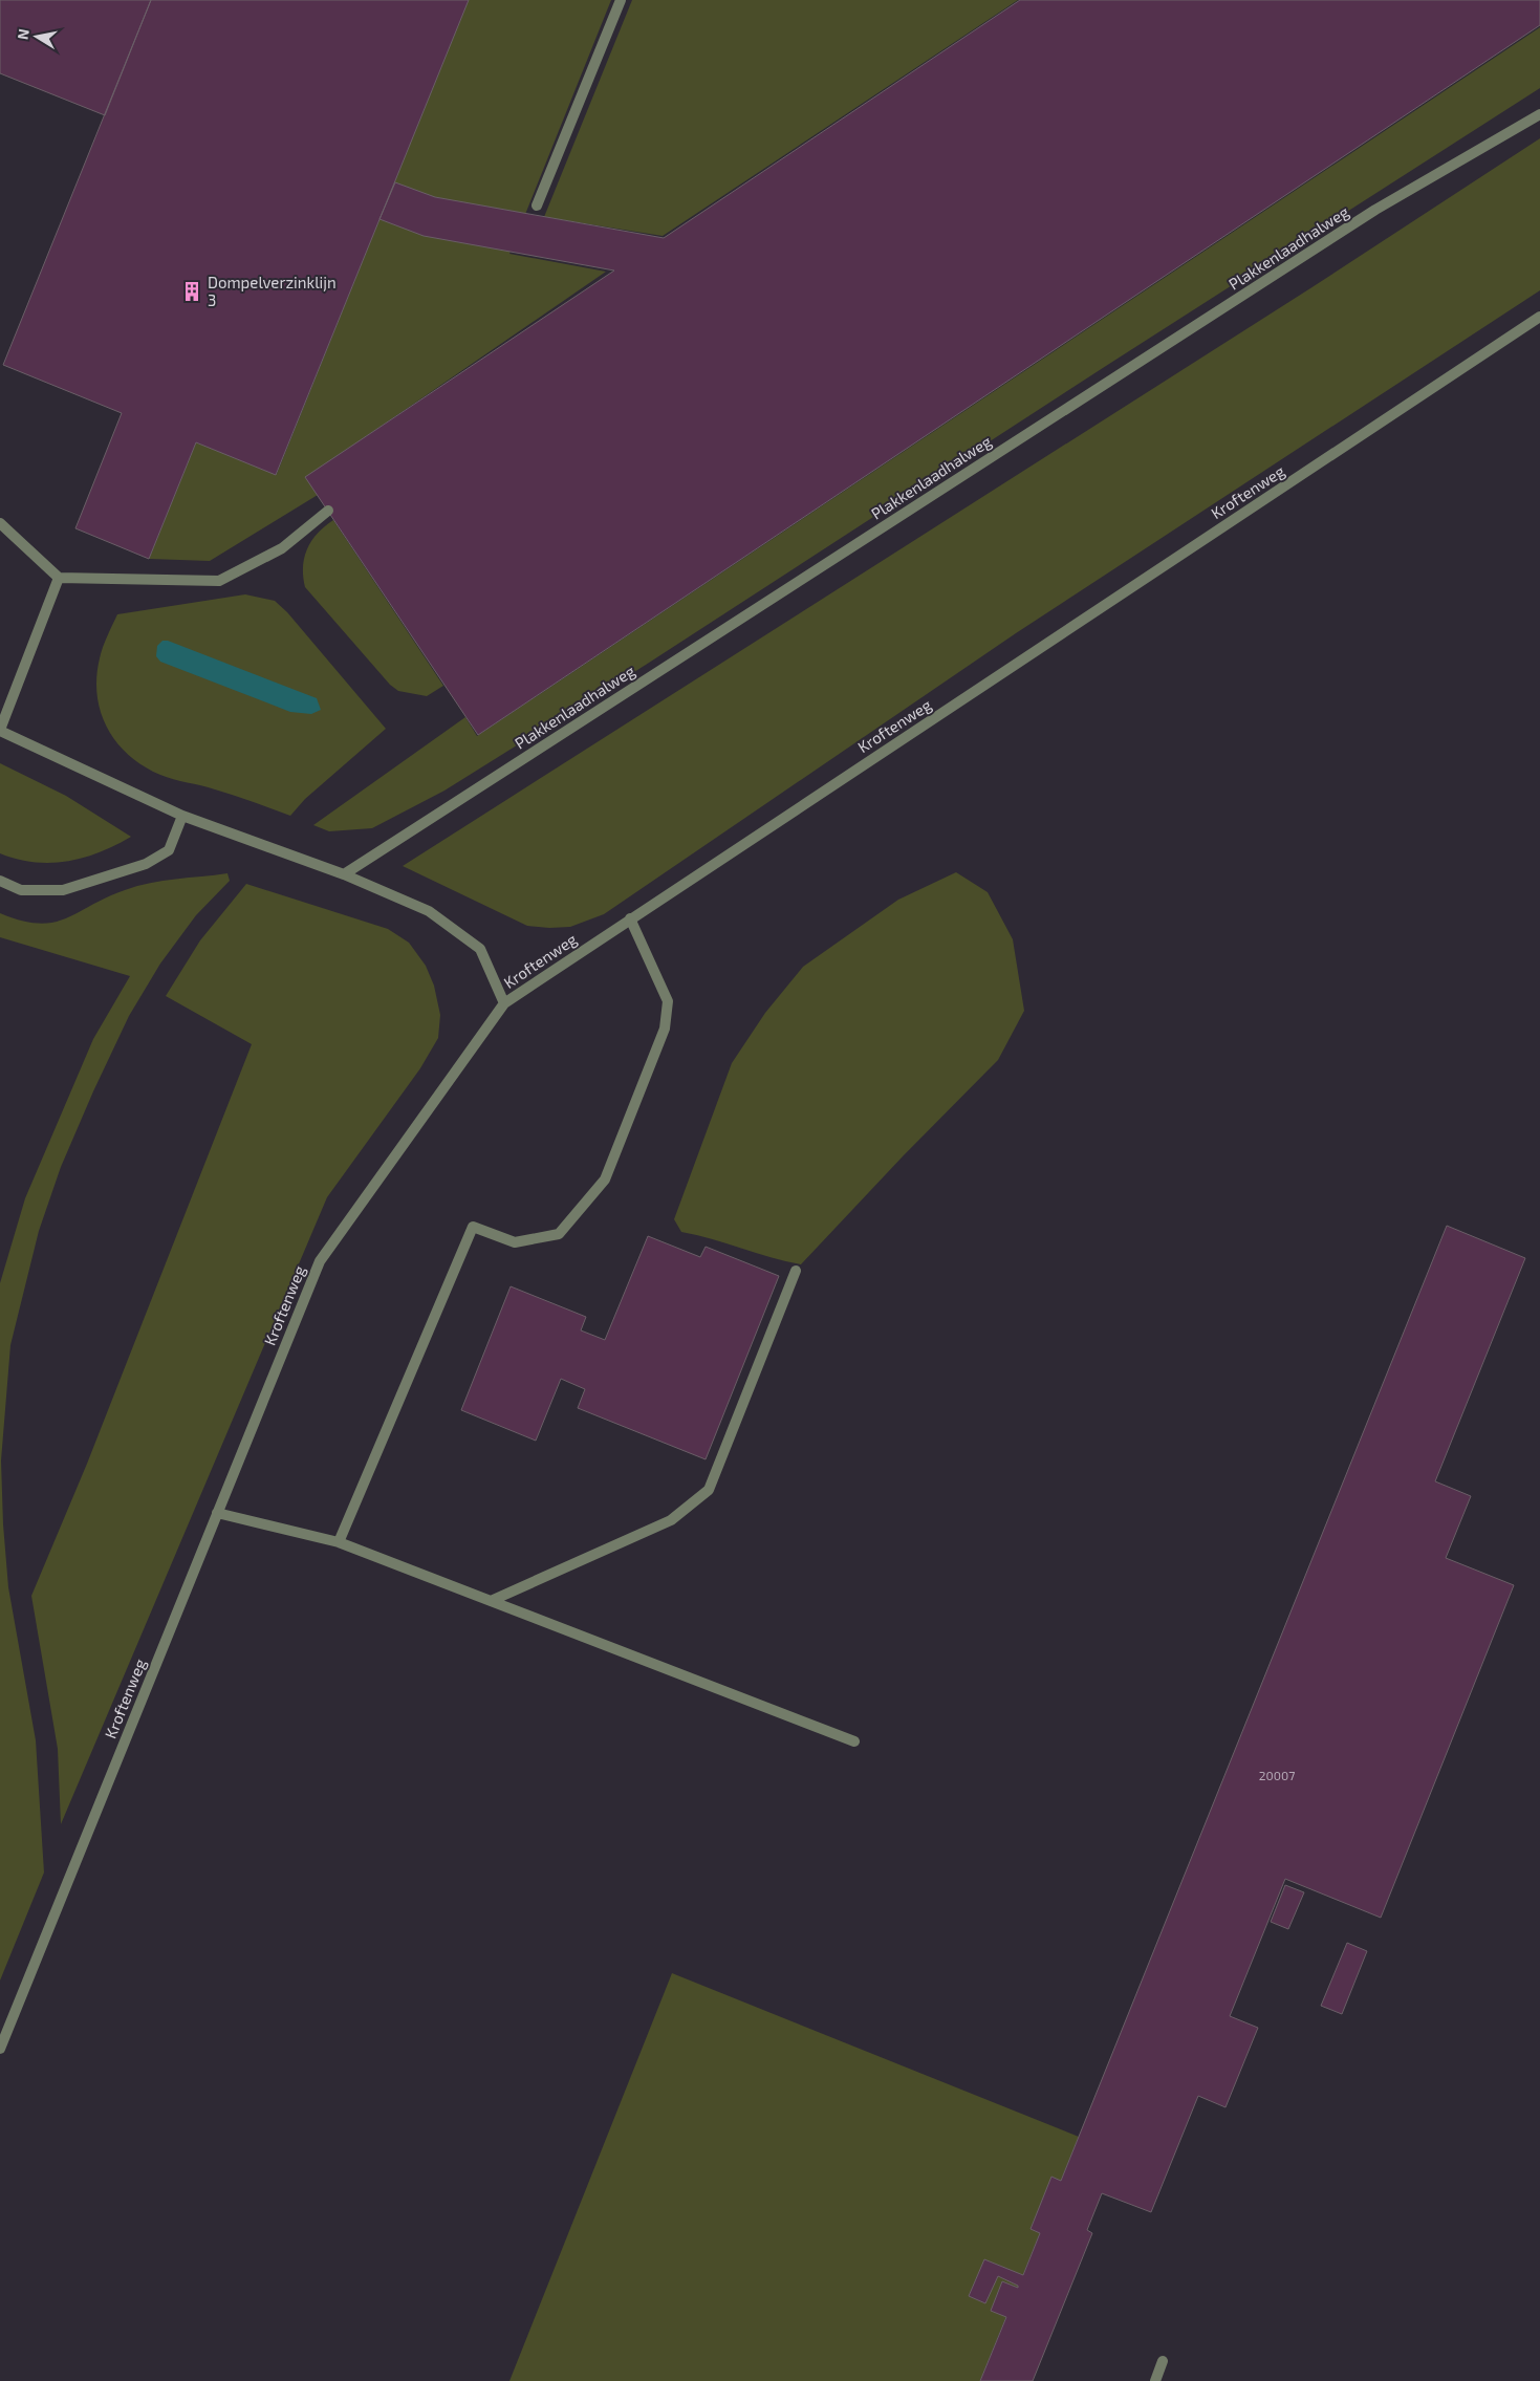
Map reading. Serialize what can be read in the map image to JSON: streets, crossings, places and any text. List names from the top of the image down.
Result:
{
  "streets": {
    "lane": ["Plakkenlaadhalweg", "Kroftenweg"]
  },
  "places": {
    "building": ["Dompelverzinklijn 3"]
  },
  "house_numbers": ["20007"],
  "north": "left"
}
